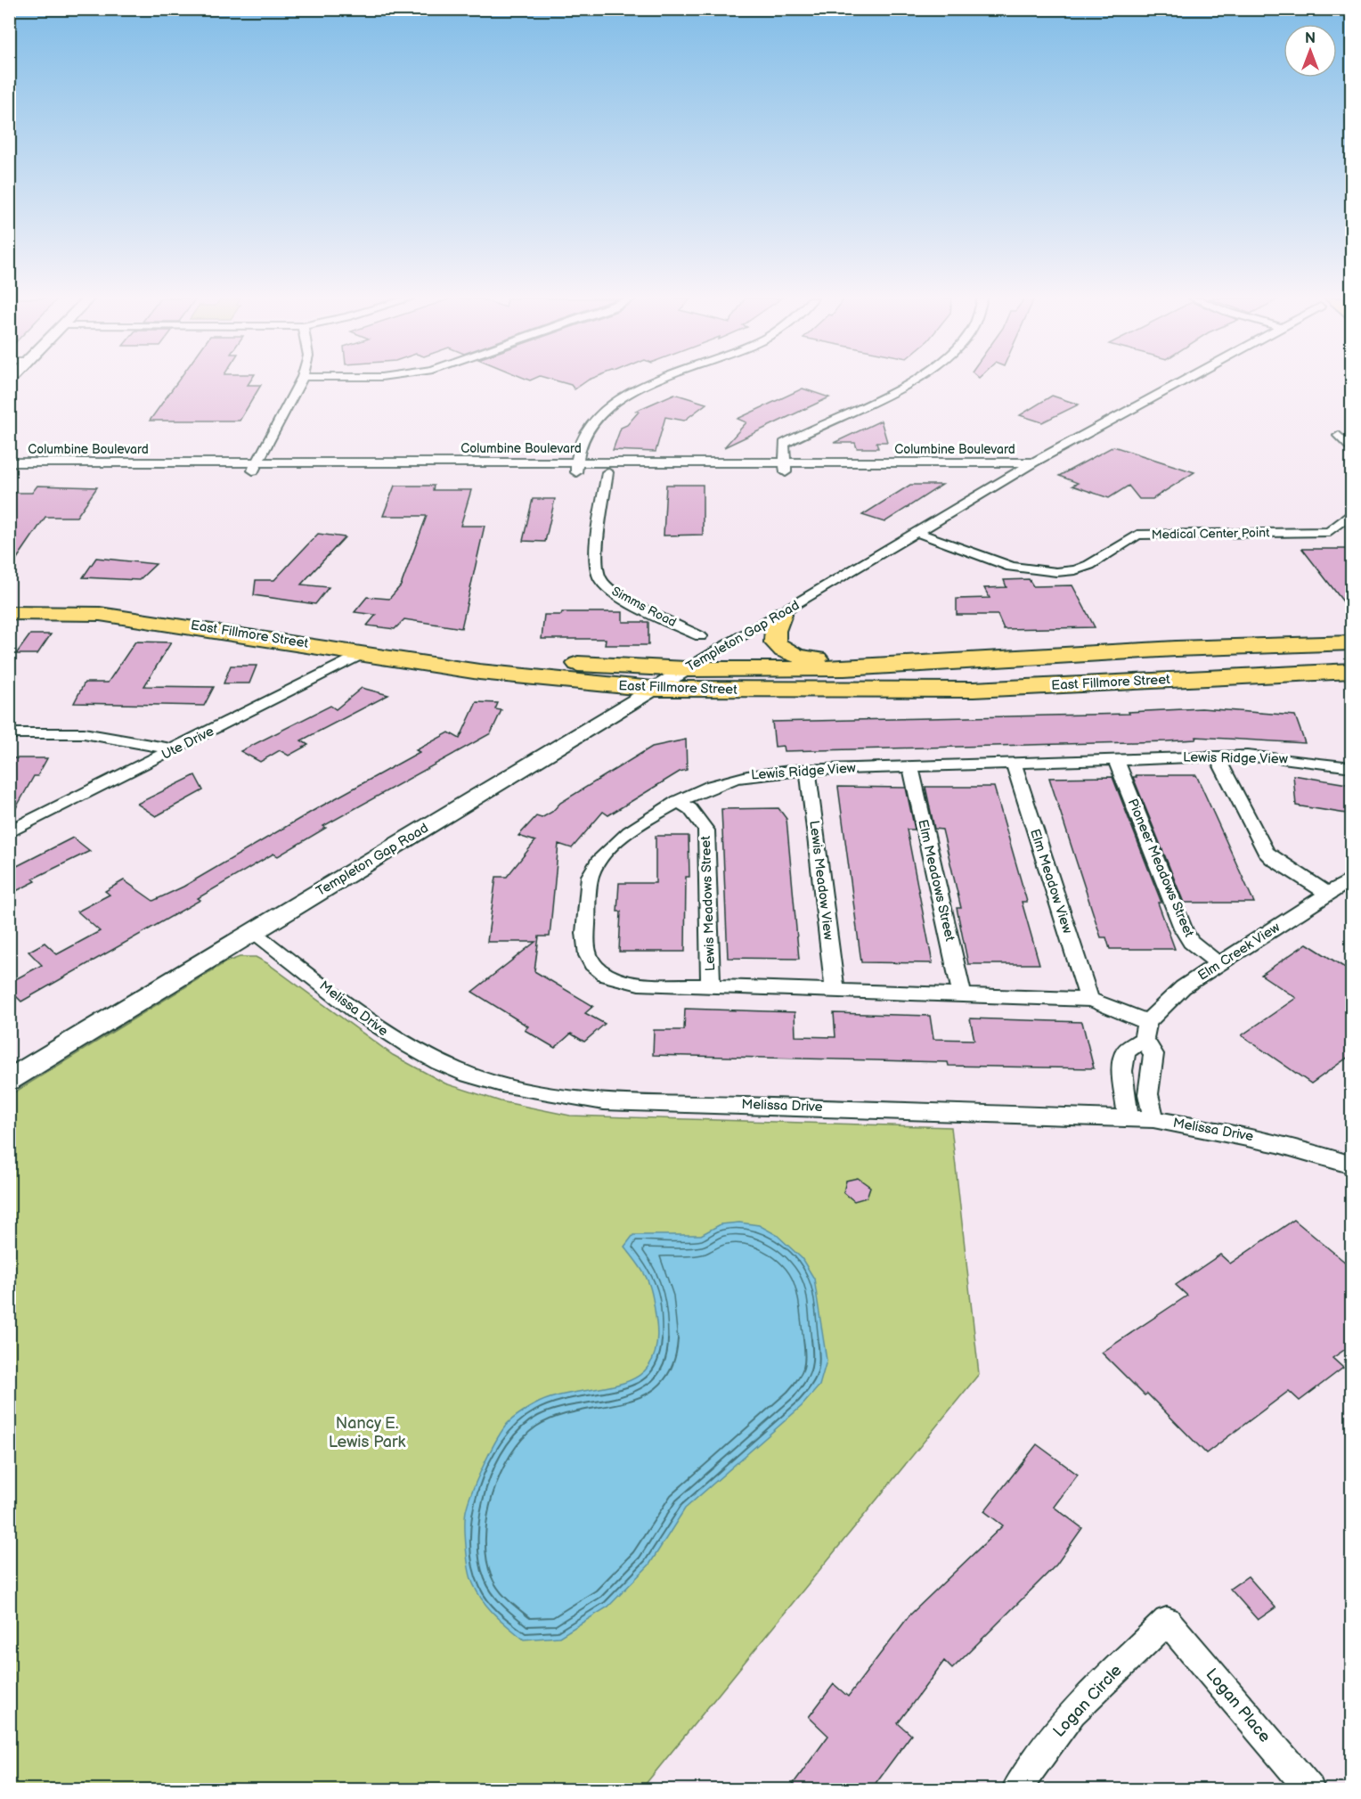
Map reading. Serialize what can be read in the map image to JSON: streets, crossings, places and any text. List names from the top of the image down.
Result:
{
  "streets": {
    "main road": ["East Fillmore Street"],
    "street": [
      "Columbine Boulevard",
      "Medical Center Point",
      "Simms Road",
      "Templeton Gap Road",
      "Ute Drive",
      "Lewis Ridge View",
      "Pioneer Meadows Street",
      "Lewis Meadow View",
      "Elm Meadows Street",
      "Elm Meadow View",
      "Lewis Meadows Street",
      "Elm Creek View",
      "Melissa Drive",
      "Logan Circle",
      "Logan Place"
    ]
  },
  "crossings": [
    ["Columbine Boulevard", "Simms Road"],
    ["Columbine Boulevard", "Templeton Gap Road"],
    ["Medical Center Point", "Templeton Gap Road"],
    ["East Fillmore Street", "Templeton Gap Road"],
    ["East Fillmore Street", "Ute Drive"],
    ["Templeton Gap Road", "Melissa Drive"],
    ["Lewis Ridge View", "Pioneer Meadows Street"],
    ["Lewis Ridge View", "Lewis Meadow View"],
    ["Lewis Ridge View", "Elm Meadows Street"],
    ["Lewis Ridge View", "Elm Meadow View"],
    ["Lewis Ridge View", "Lewis Meadows Street"],
    ["Lewis Ridge View", "Elm Creek View"],
    ["Pioneer Meadows Street", "Elm Creek View"],
    ["Elm Creek View", "Melissa Drive"],
    ["Logan Circle", "Logan Place"]
  ],
  "parks": ["Nancy E. Lewis Park"],
  "north": "top"
}
